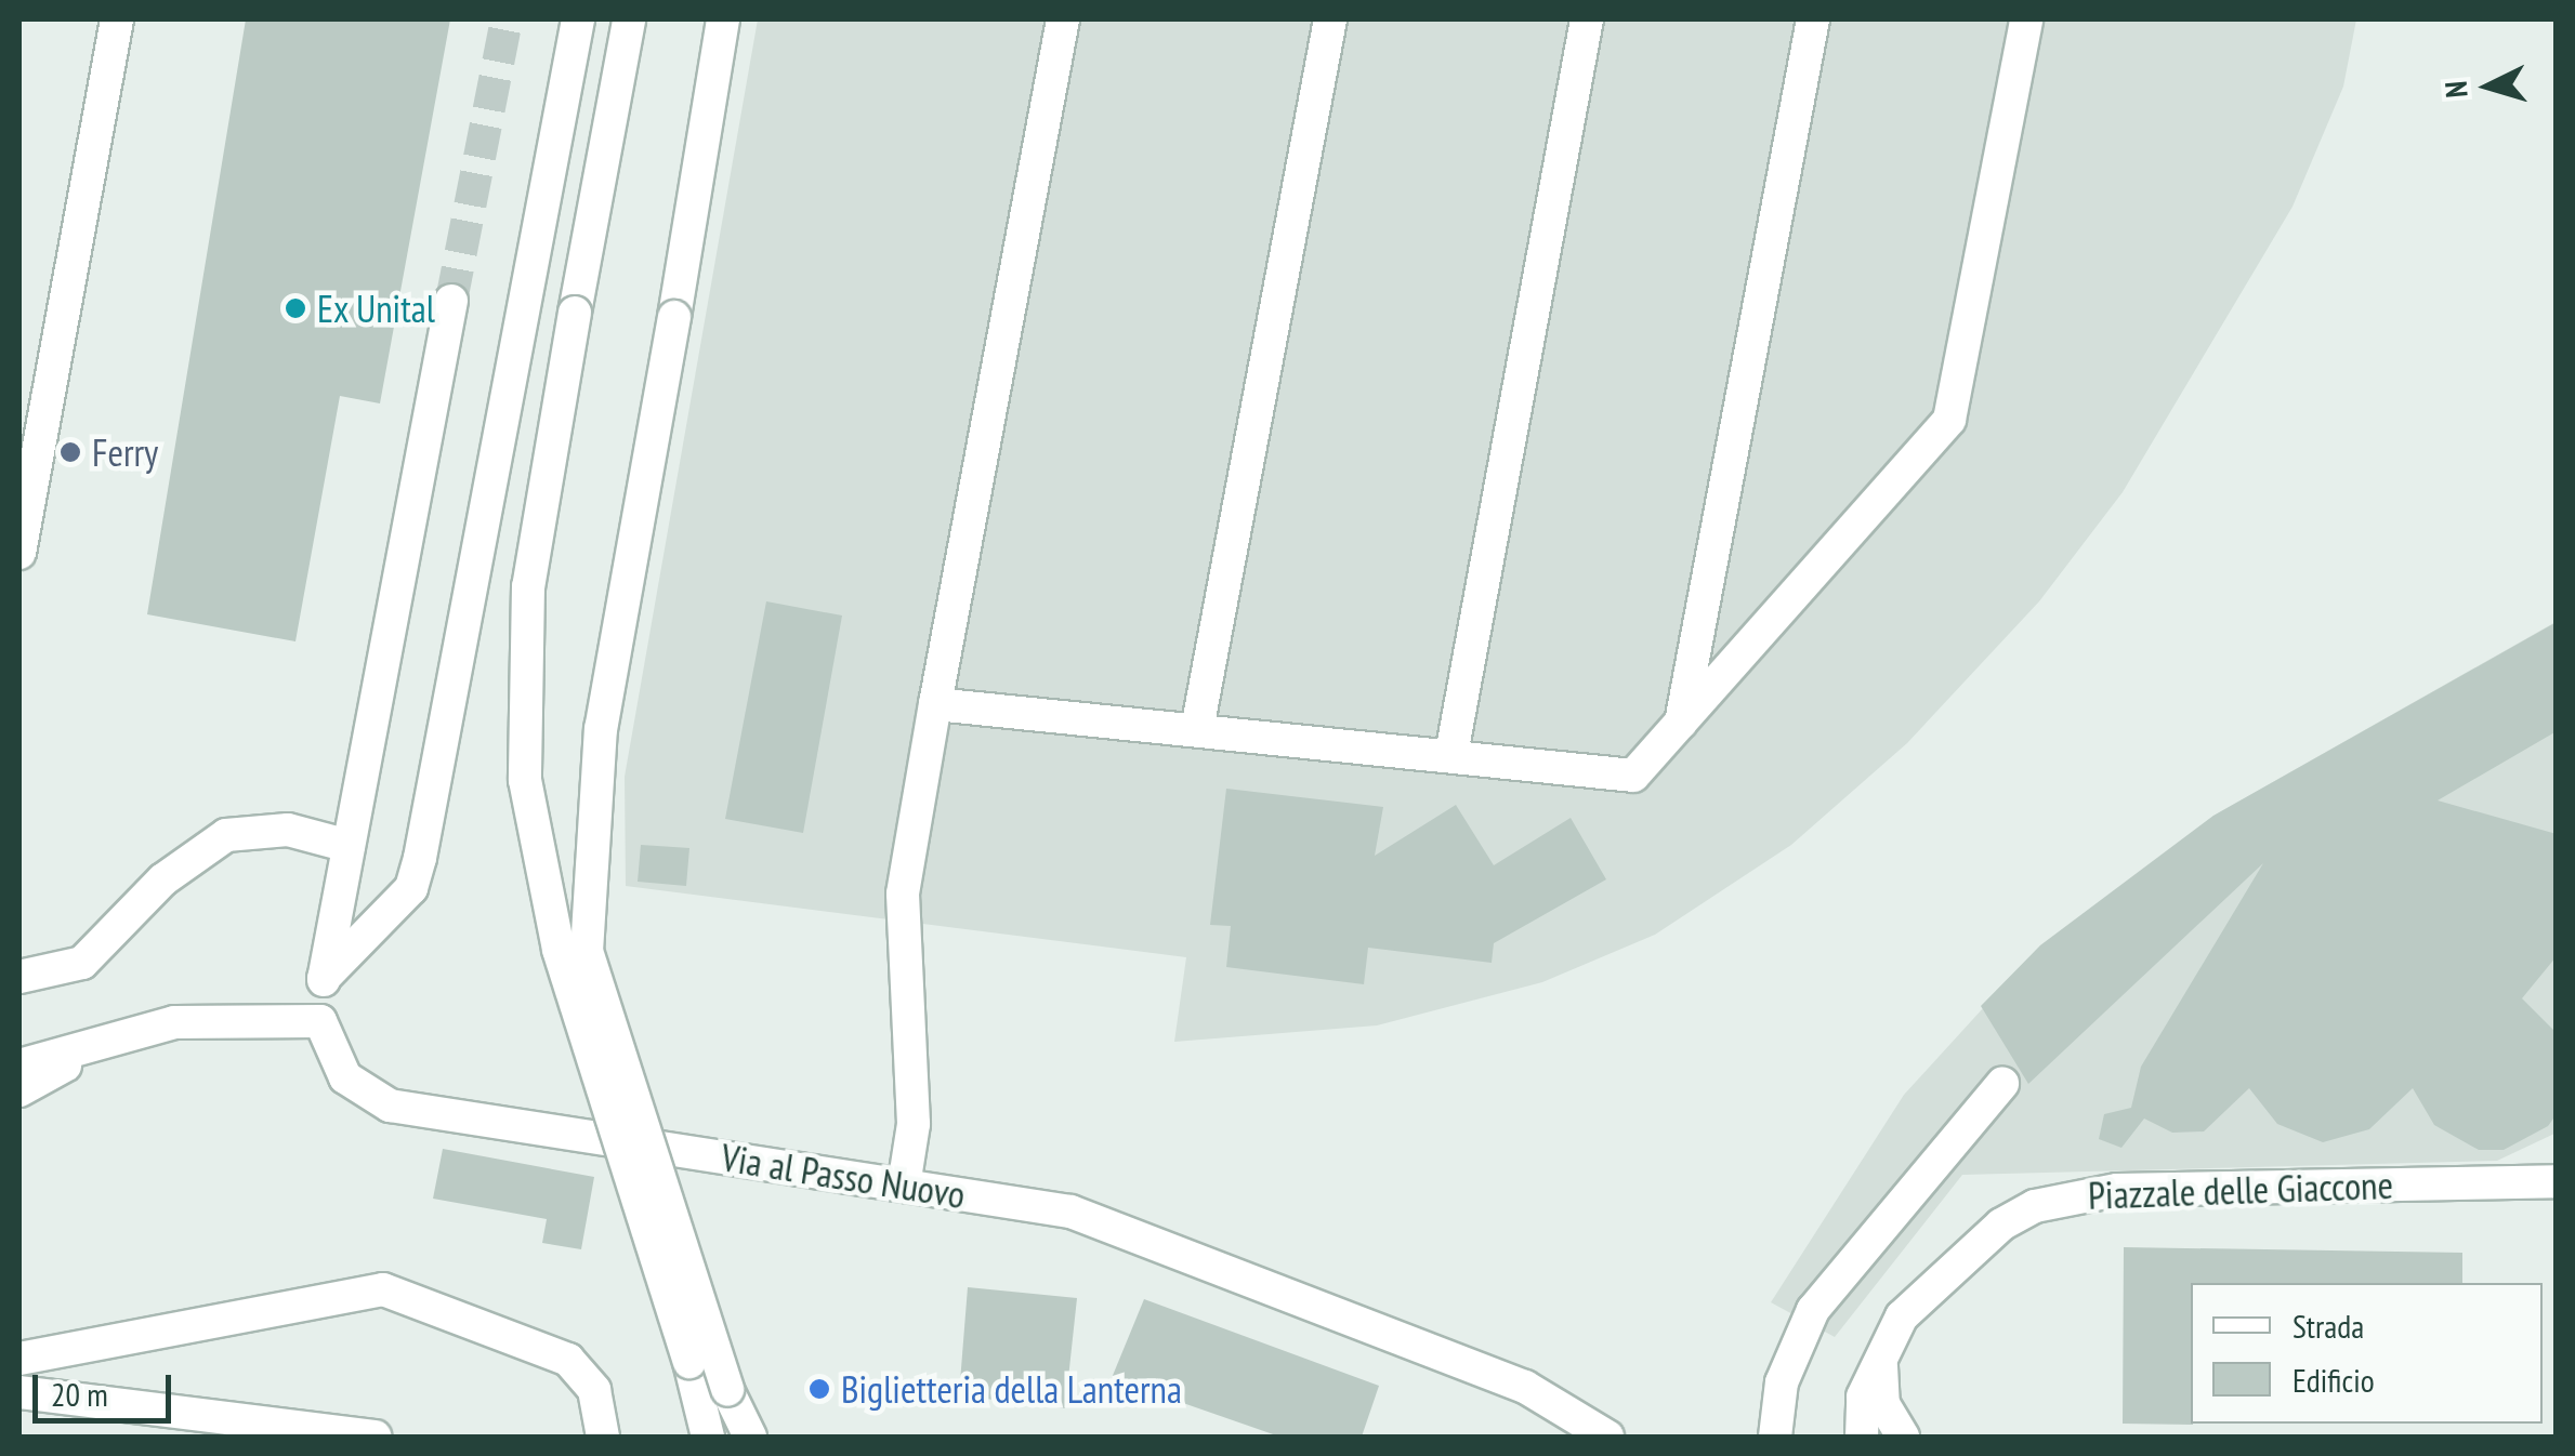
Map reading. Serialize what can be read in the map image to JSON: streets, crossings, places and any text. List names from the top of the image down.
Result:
{
  "streets": {
    "lane": ["Via al Passo Nuovo", "Piazzale delle Giaccone"]
  },
  "places": ["Ex Unital", "Ferry", "Biglietteria della Lanterna"],
  "legend": ["Strada", "Edificio"],
  "scale_bar": "20 m",
  "north": "left"
}
